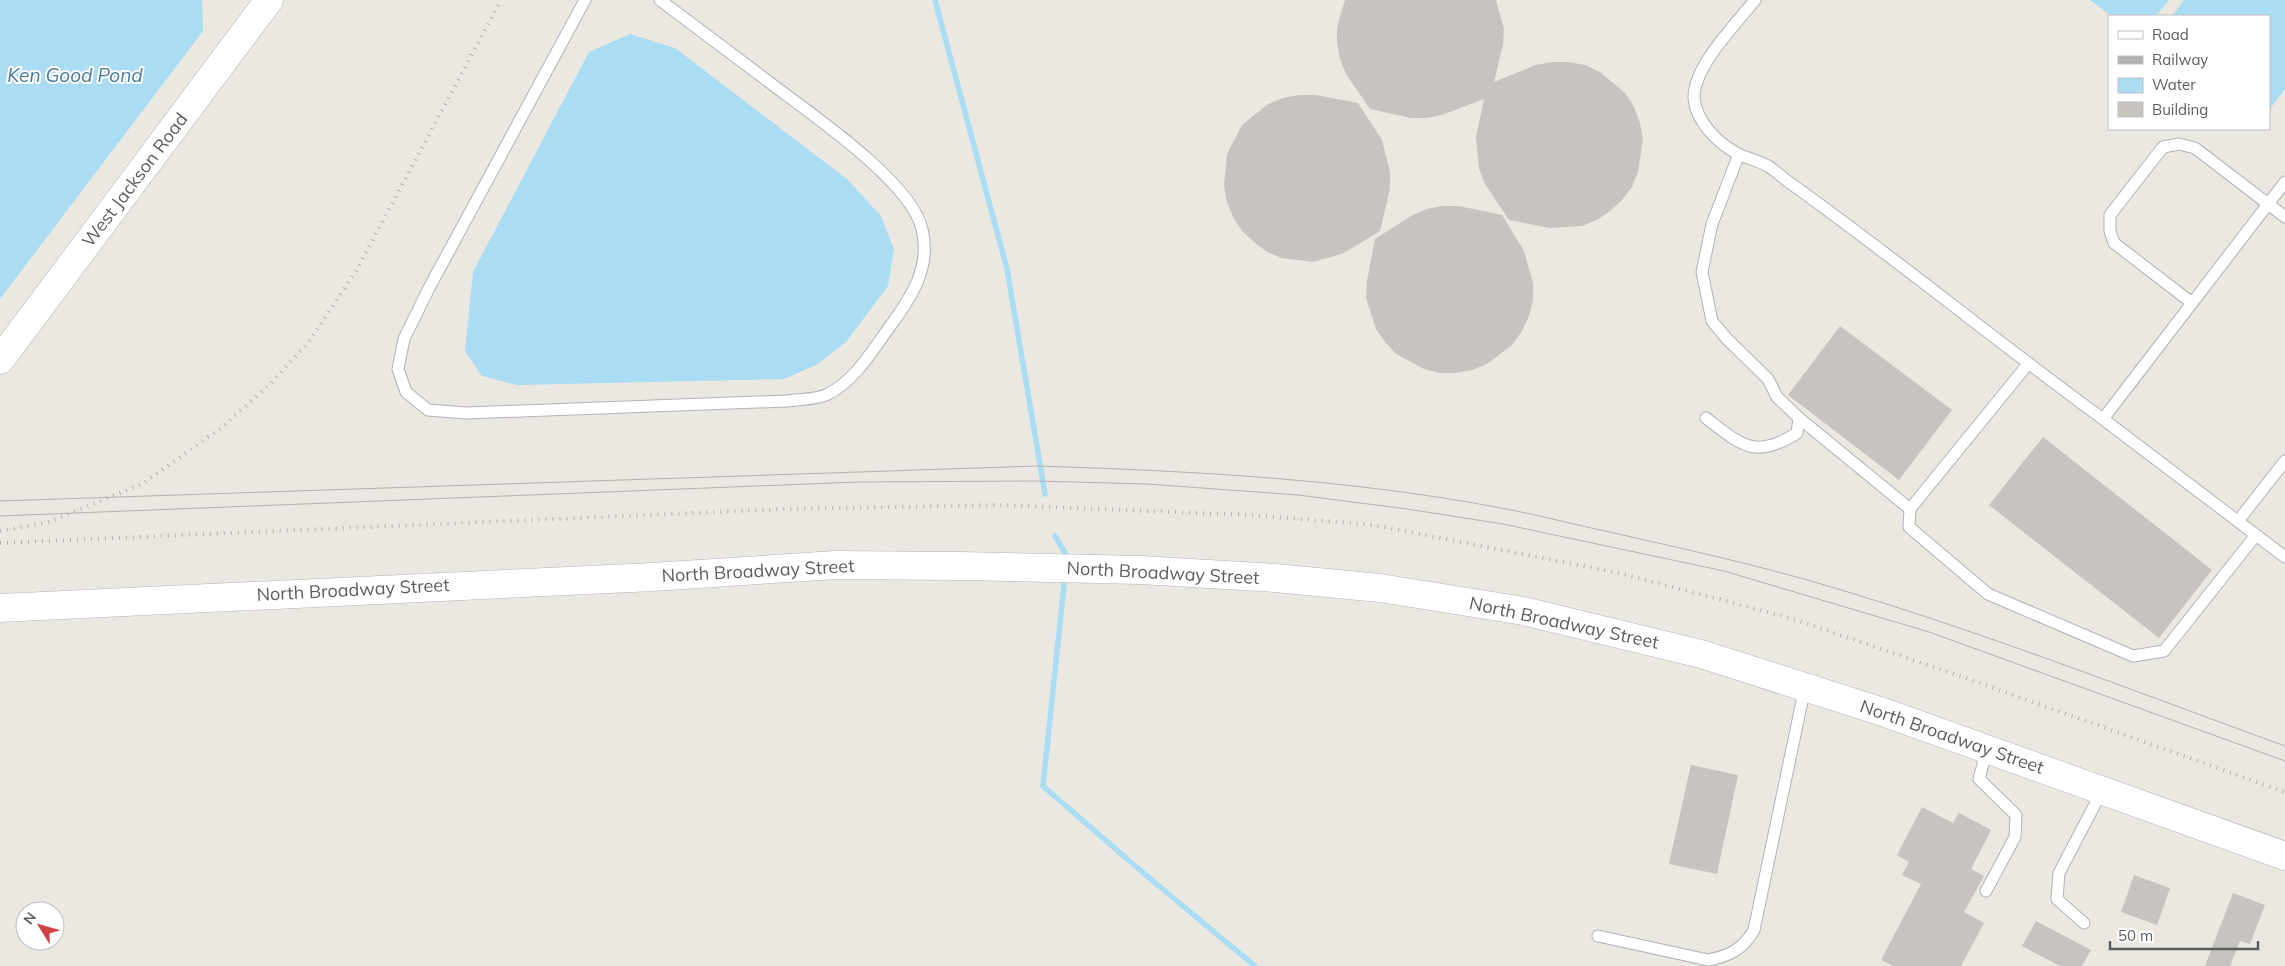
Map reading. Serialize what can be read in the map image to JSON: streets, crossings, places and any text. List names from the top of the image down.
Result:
{
  "streets": {
    "street": ["West Jackson Road", "North Broadway Street"]
  },
  "water": ["Ken Good Pond"],
  "legend": [
    "Road",
    "Railway",
    "Water",
    "Building"
  ],
  "scale_bar": "50 m",
  "north": "top left"
}
